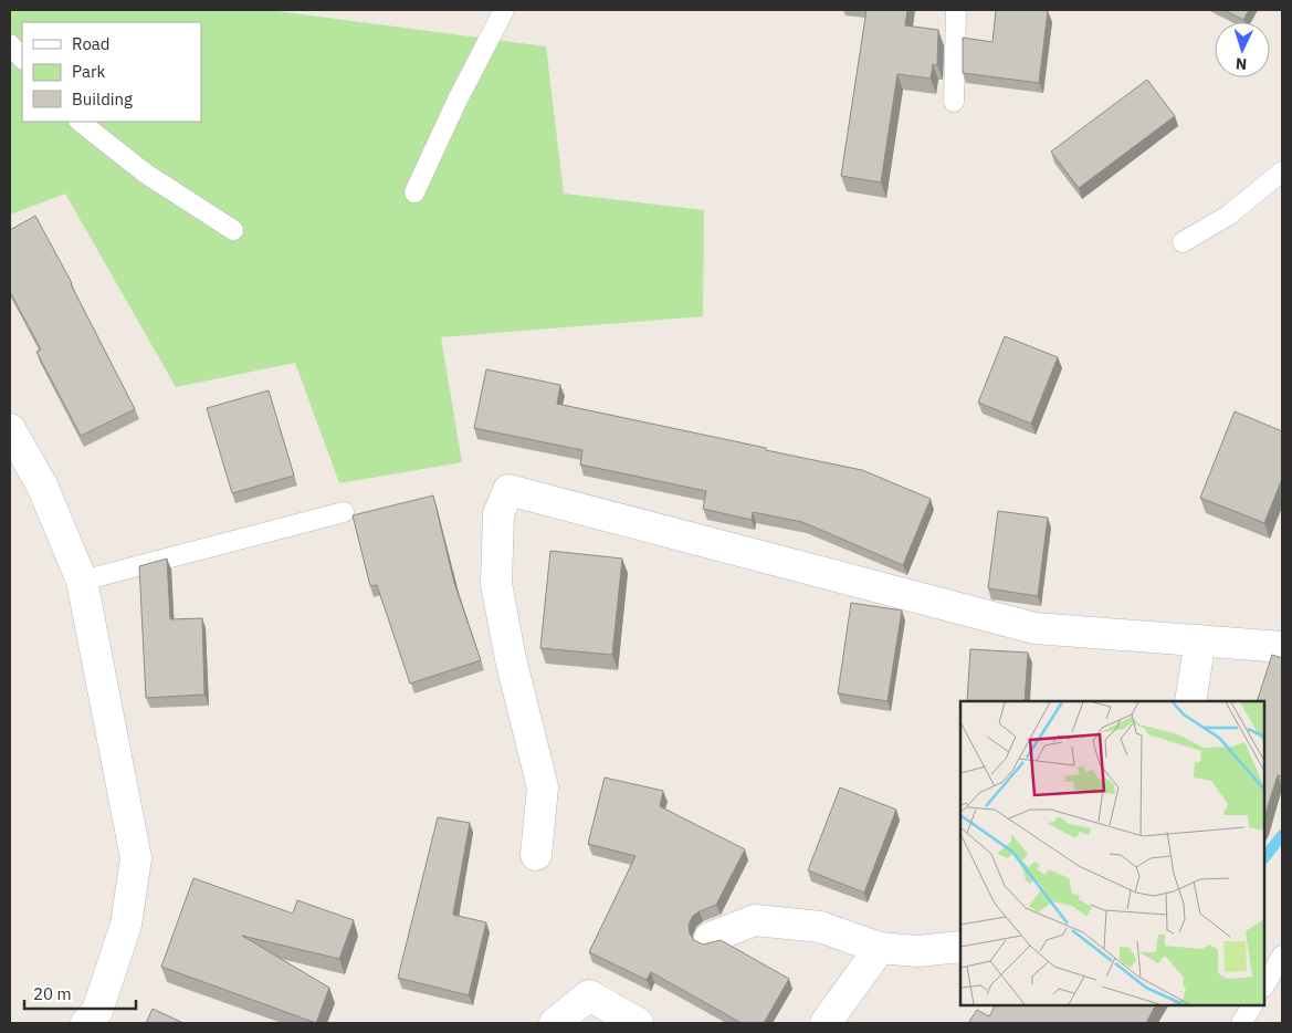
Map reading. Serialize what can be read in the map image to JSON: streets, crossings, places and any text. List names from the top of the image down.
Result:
{
  "legend": ["Road", "Park", "Building"],
  "scale_bar": "20 m",
  "north": "bottom"
}
